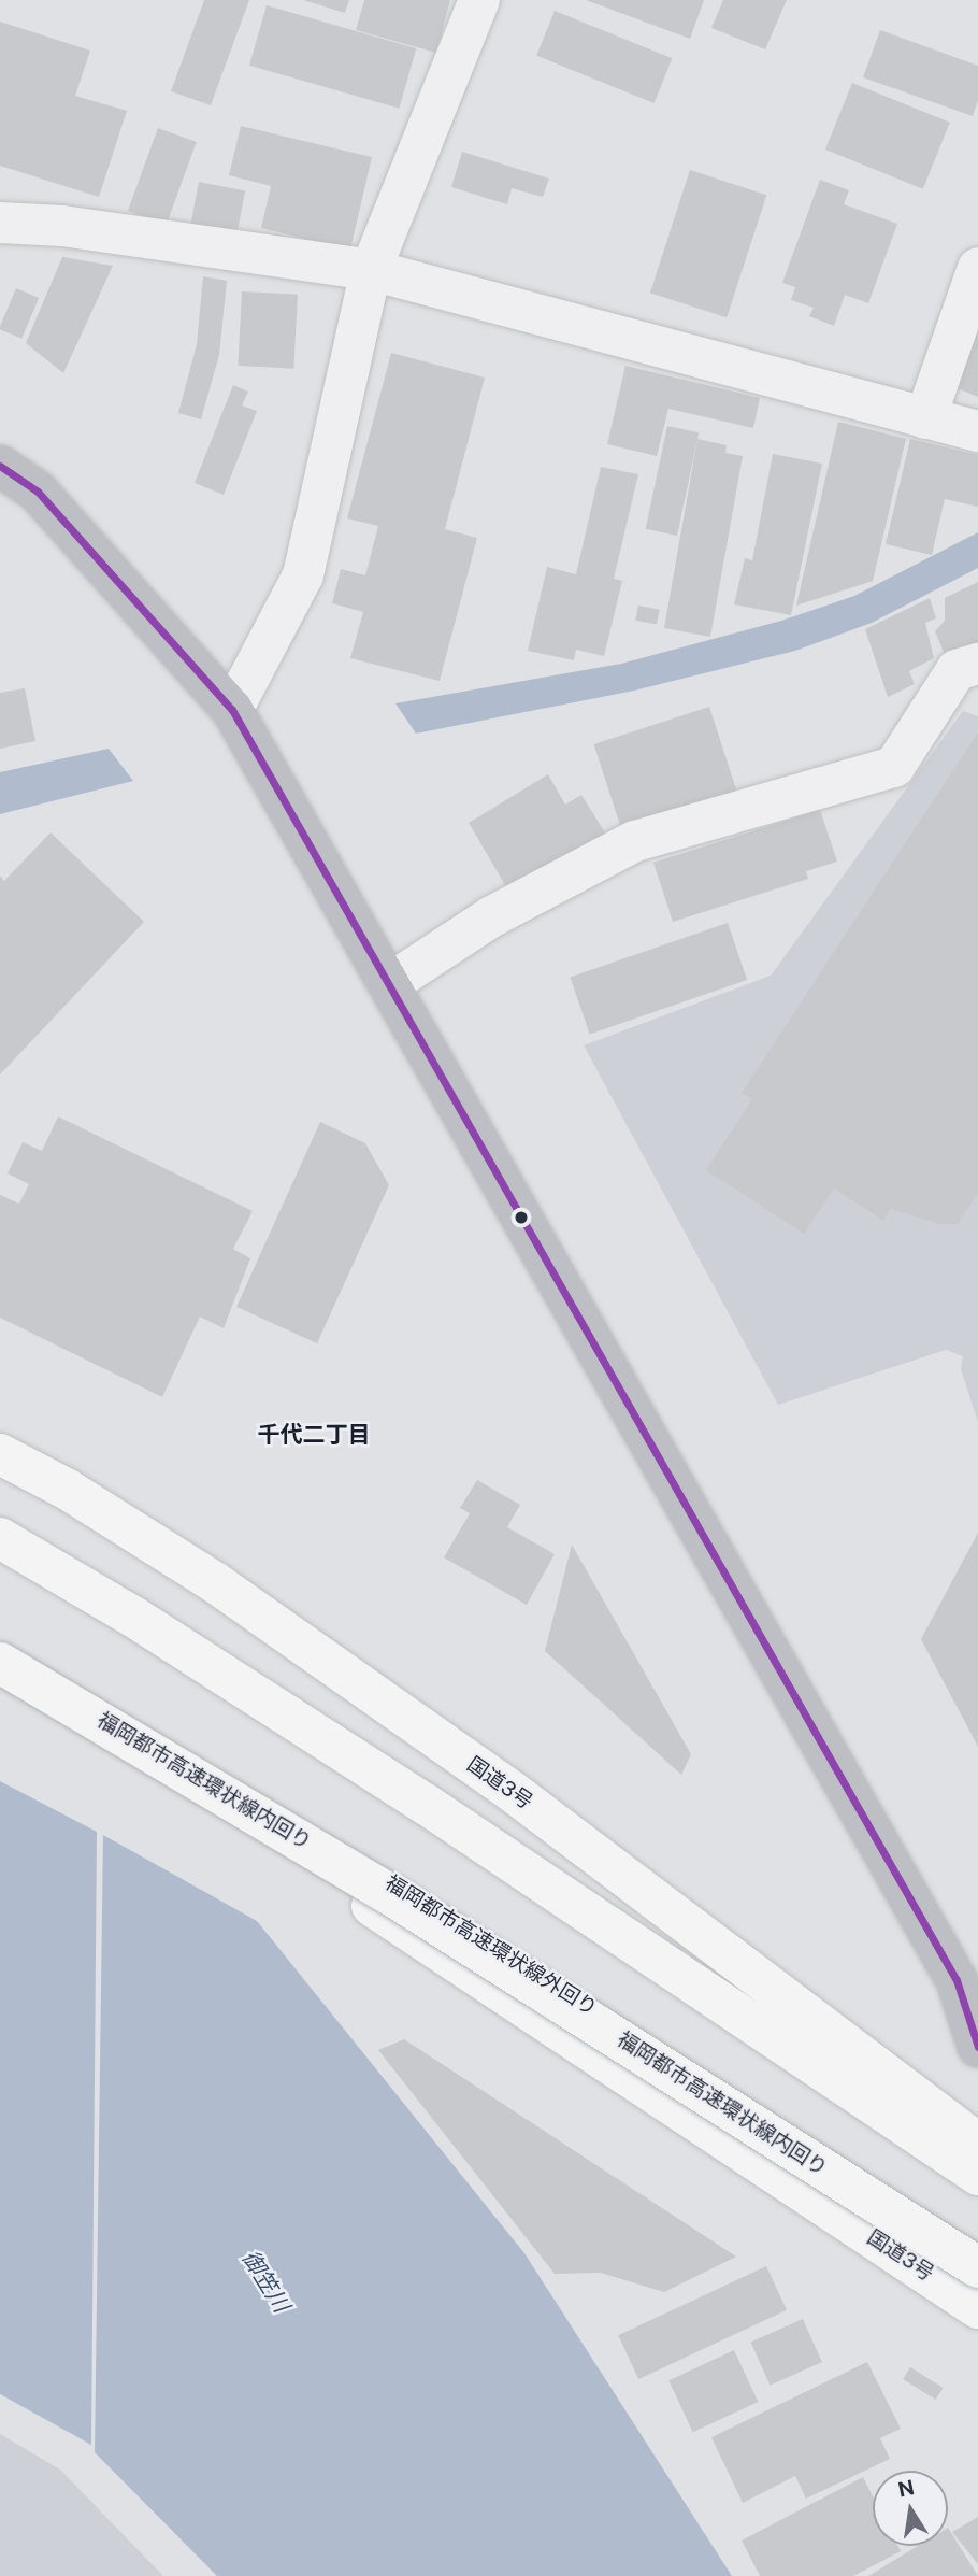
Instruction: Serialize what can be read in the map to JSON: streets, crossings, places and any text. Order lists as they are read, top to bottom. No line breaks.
{"streets":{"highway":["福岡都市高速環状線内回り","国道3号","福岡都市高速環状線外回り"]},"crossings":[["国道3号","福岡都市高速環状線外回り"]],"districts":["千代二丁目"],"water":["御笠川"],"north":"top"}
